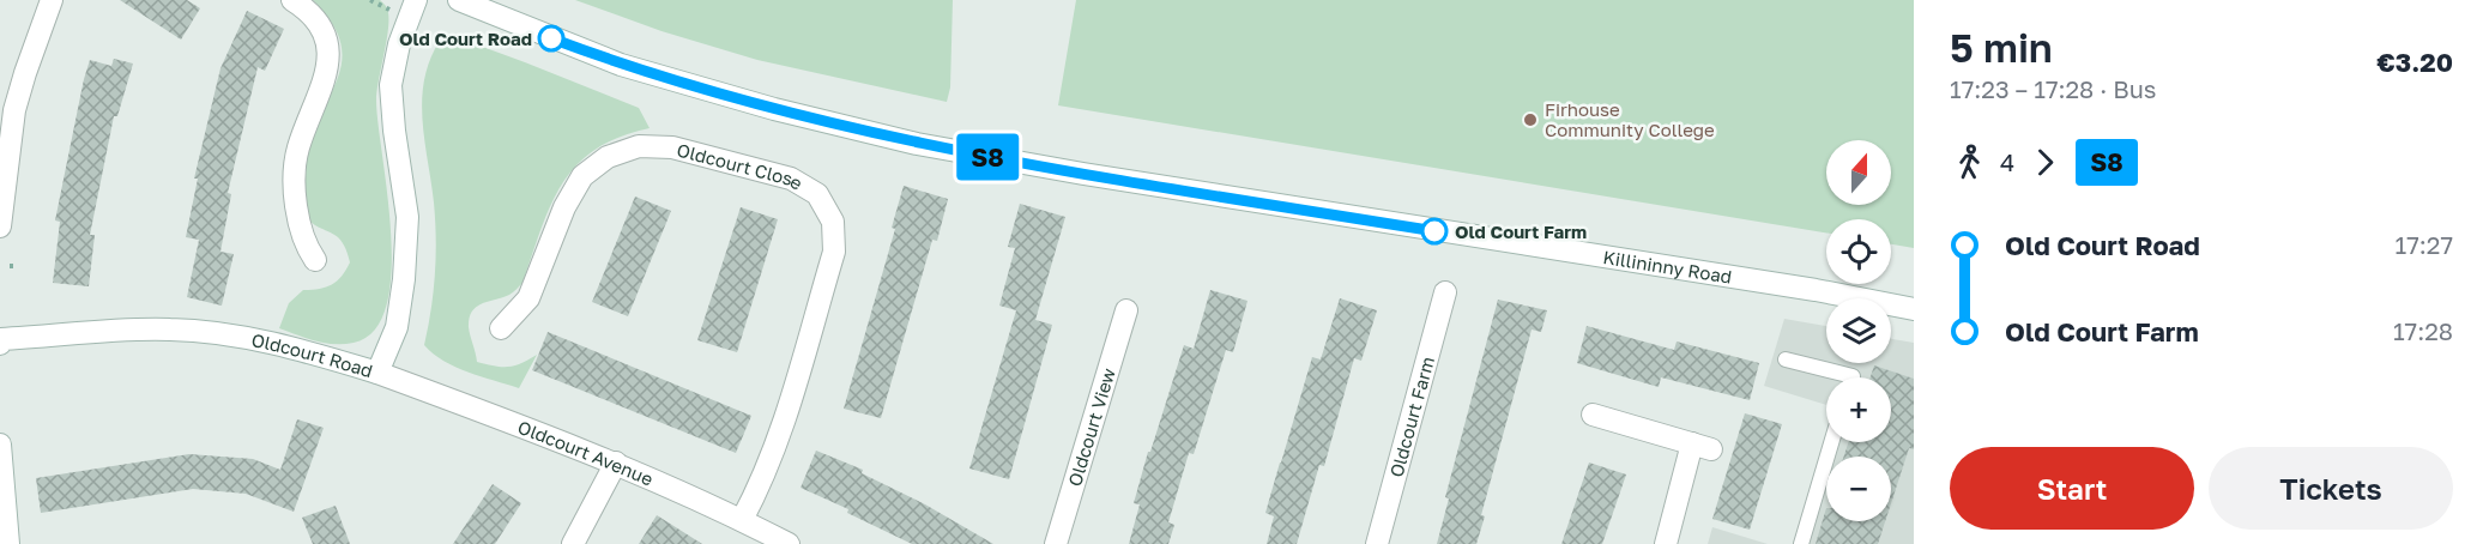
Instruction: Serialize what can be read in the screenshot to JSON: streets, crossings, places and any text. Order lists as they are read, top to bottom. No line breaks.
{"streets":{"street":["Oldcourt Close","Killininny Road","Oldcourt Road","Oldcourt Farm","Oldcourt View","Oldcourt Avenue"]},"crossings":[["Oldcourt Close","Oldcourt Avenue"],["Oldcourt Road","Oldcourt Avenue"]],"places":["Old Court Road","Firhouse Community College","Old Court Farm"],"lines":["bus line S8"],"north":"top","page":{"on_map":"S8","heading":["5 min","17:23 – 17:28 · Bus","€3.20"],"legs":["4","S8"],"map_buttons":["+","−"],"list":[{"name":"Old Court Road","value":"17:27"},{"name":"Old Court Farm","value":"17:28"}],"buttons":["Start","Tickets"]}}
